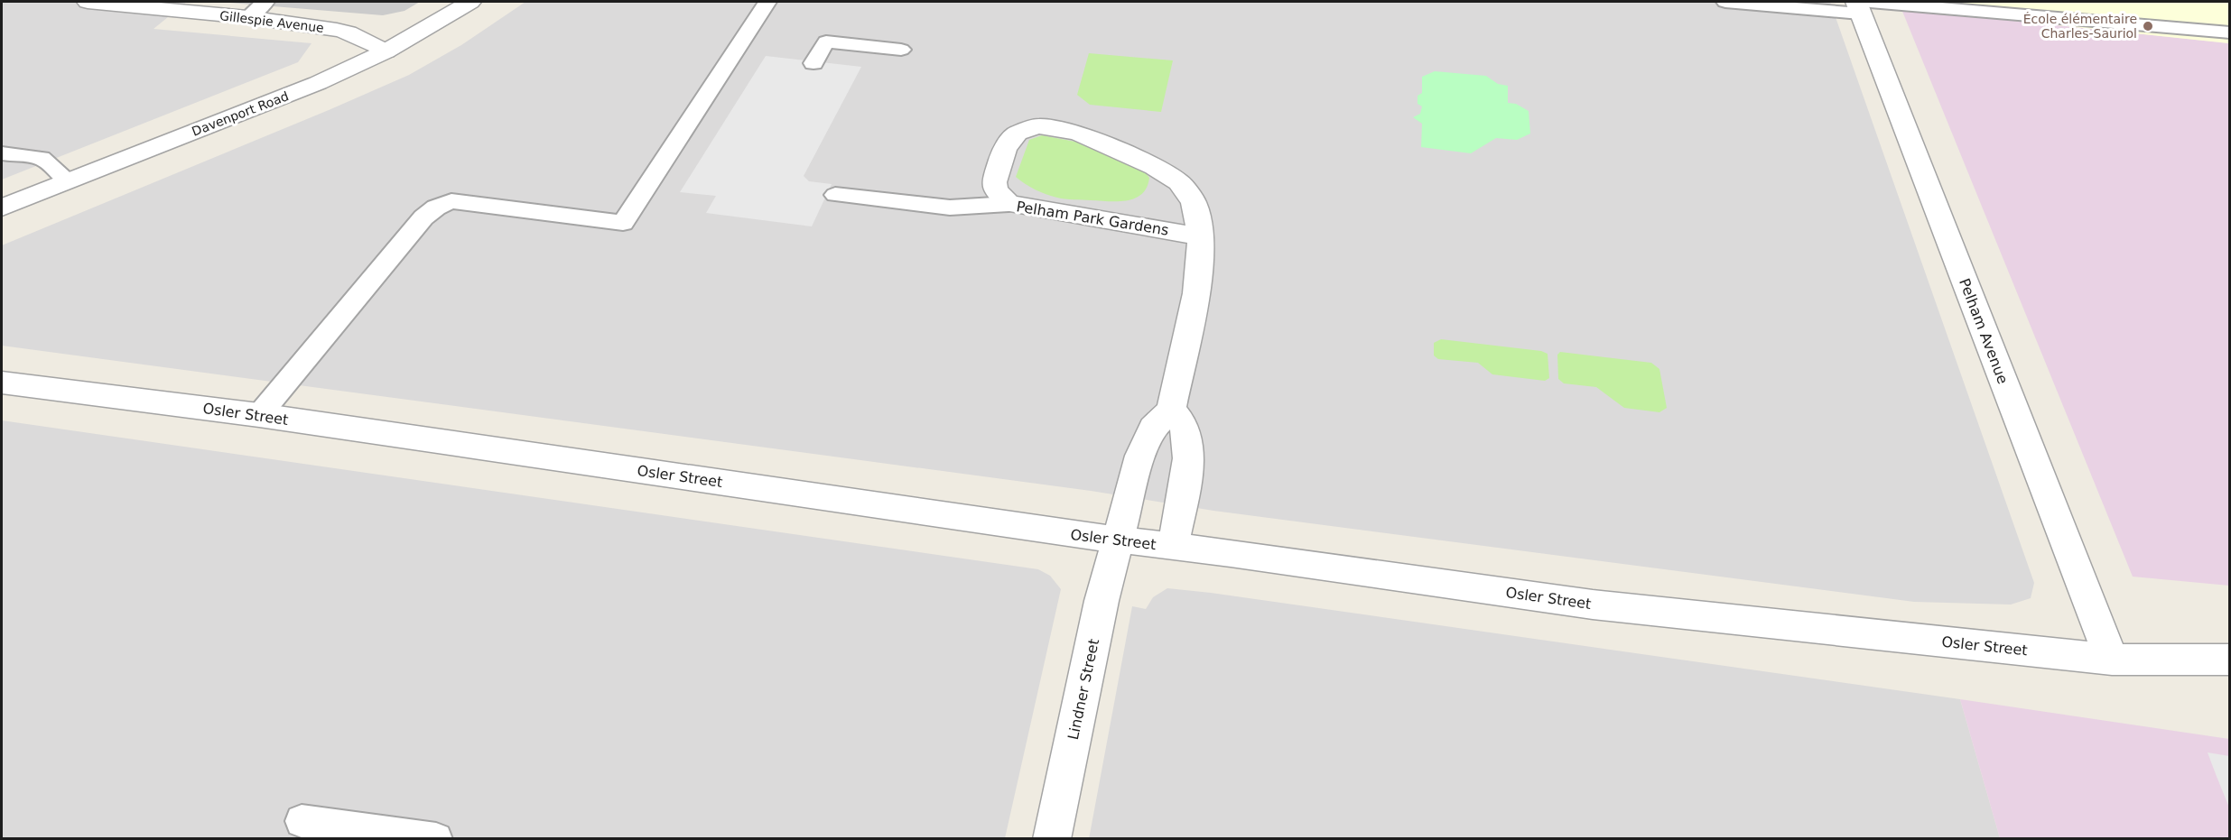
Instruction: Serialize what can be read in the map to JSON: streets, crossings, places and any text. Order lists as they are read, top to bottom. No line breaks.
{"streets":{"street":["Gillespie Avenue","Davenport Road","Pelham Park Gardens","Pelham Avenue","Osler Street","Lindner Street"]},"crossings":[["Gillespie Avenue","Davenport Road"],["Pelham Avenue","Osler Street"],["Osler Street","Lindner Street"]],"places":["École élémentaire Charles-Sauriol"]}
